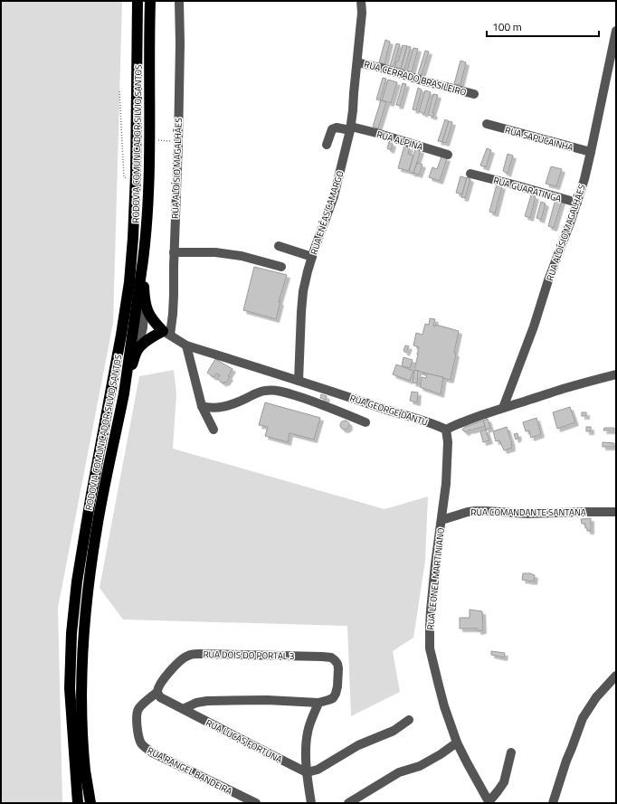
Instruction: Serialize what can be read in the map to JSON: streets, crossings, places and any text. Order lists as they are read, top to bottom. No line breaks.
{"streets":{"highway":["RODOVIA COMUNICADOR SILVIO SANTOS"],"street":["RUA CERRADO BRASILEIRO","RUA SAPUCAINHA","RUA ALPINA","RUA ALOÍSIO MAGALHÃES","RUA GUARATINGA","RUA ENÉAS CAMARGO","RUA GEORGE DANTU","RUA COMANDANTE SANTANA","RUA LEONEL MARTINIANO","RUA DOIS DO PORTAL 3","RUA LUCAS FORTUNA","RUA RANGEL BANDEIRA"]},"crossings":[["RUA CERRADO BRASILEIRO","RUA ENÉAS CAMARGO"],["RUA SAPUCAINHA","RUA ALOÍSIO MAGALHÃES"],["RUA ALPINA","RUA ENÉAS CAMARGO"],["RUA ALOÍSIO MAGALHÃES","RUA GUARATINGA"],["RUA ALOÍSIO MAGALHÃES","RUA GEORGE DANTU"],["RUA ENÉAS CAMARGO","RUA GEORGE DANTU"],["RUA GEORGE DANTU","RUA LEONEL MARTINIANO"],["RUA COMANDANTE SANTANA","RUA LEONEL MARTINIANO"],["RUA DOIS DO PORTAL 3","RUA RANGEL BANDEIRA"]],"scale_bar":"100 m"}
